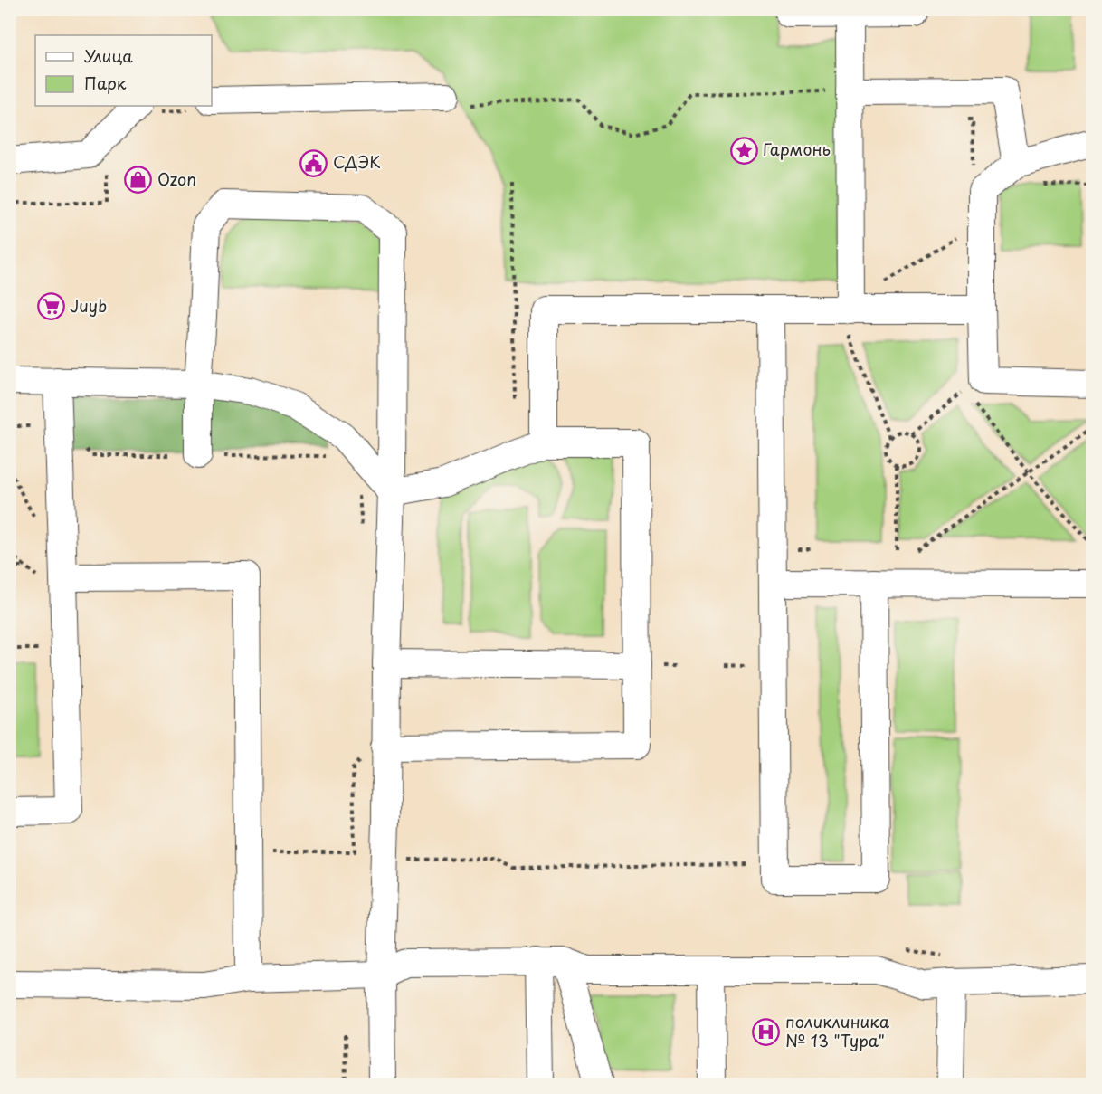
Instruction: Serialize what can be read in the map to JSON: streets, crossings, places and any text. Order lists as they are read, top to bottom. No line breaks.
{"places":{"place":["Гармонь"],"public building":["СДЭК"],"shop":["Ozon"],"supermarket":["Juyb"],"hospital":["поликлиника № 13 \"Тура\""]},"legend":["Улица","Парк"]}
